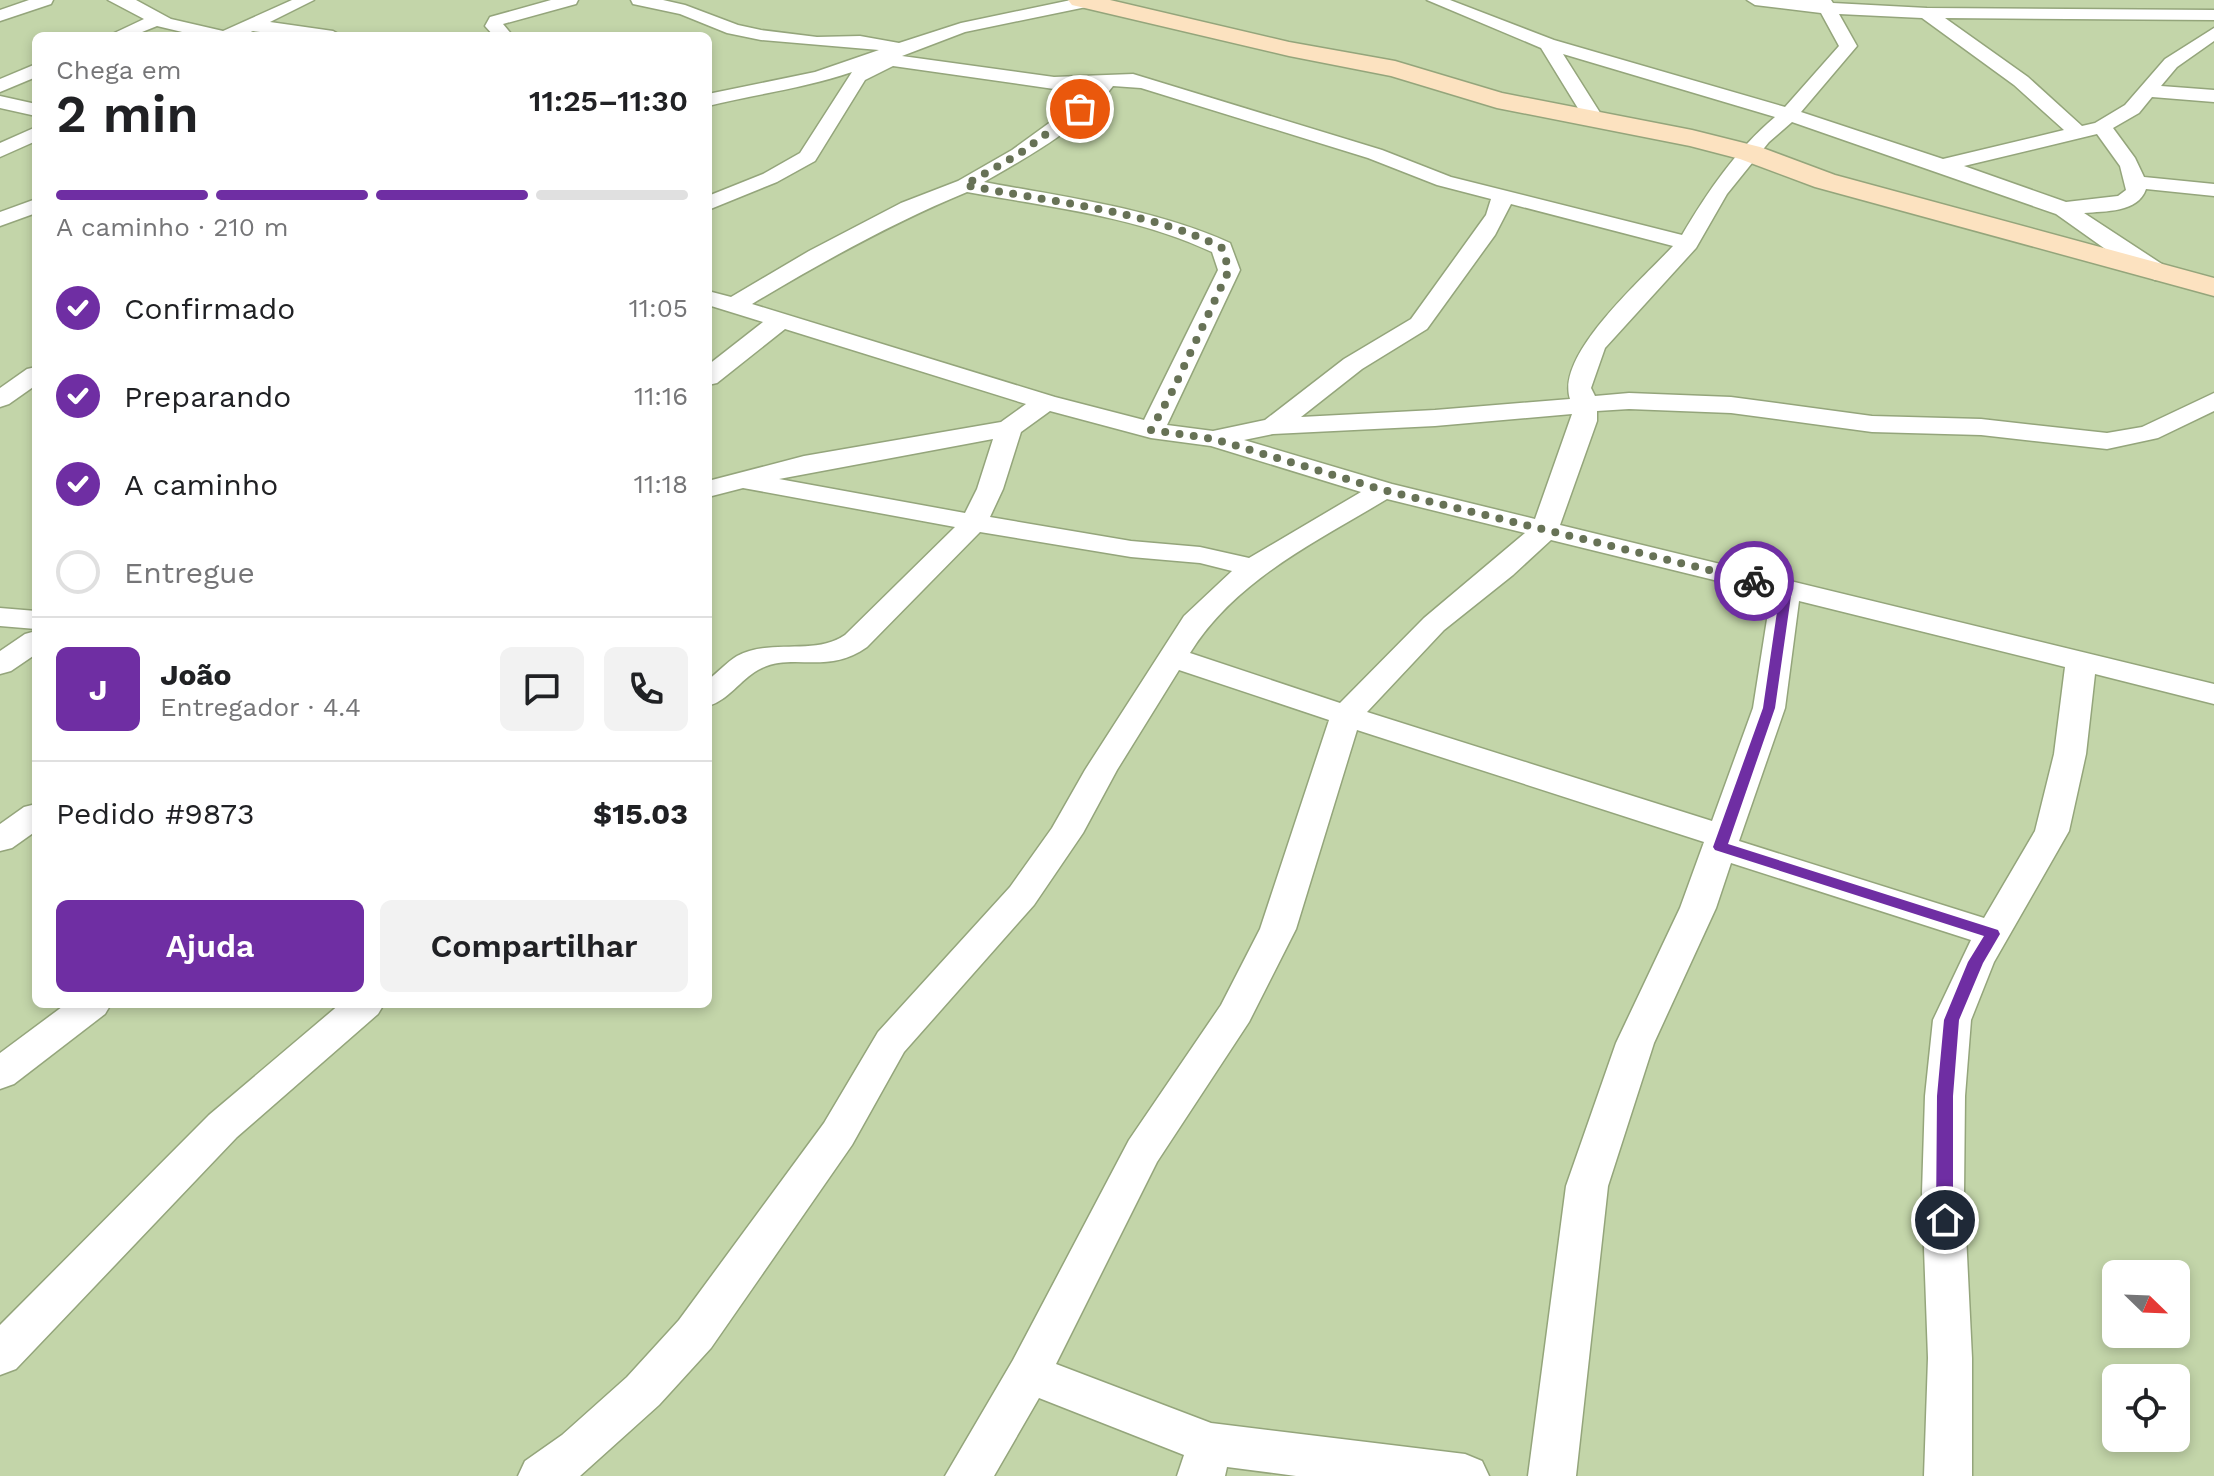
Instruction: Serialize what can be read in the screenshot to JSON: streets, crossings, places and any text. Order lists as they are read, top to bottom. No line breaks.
{"north":"bottom right","page":{"heading":["2 min","Chega em","11:25–11:30"],"panel":["João","Entregador · 4.4","Pedido #9873","$15.03"],"bar":"A caminho · 210 m","list":[["Confirmado","11:05"],["Preparando","11:16"],["A caminho","11:18"],"Entregue"],"round":"J","buttons":["Ajuda","Compartilhar"]}}
